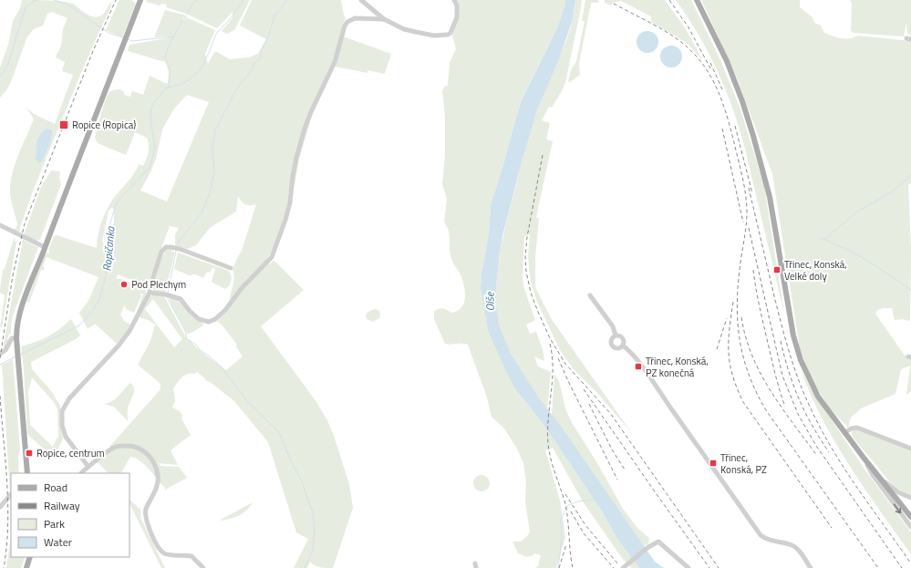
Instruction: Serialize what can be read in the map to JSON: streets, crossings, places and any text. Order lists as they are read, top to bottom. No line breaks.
{"water":["Ropičanka","Olše"],"places":{"transit":["Ropice (Ropica)","Třinec, Konská, Velké doly","Třinec, Konská, PZ konečná","Ropice, centrum","Třinec, Konská, PZ"],"other":["Pod Plechym"]},"legend":["Road","Railway","Park","Water"]}
